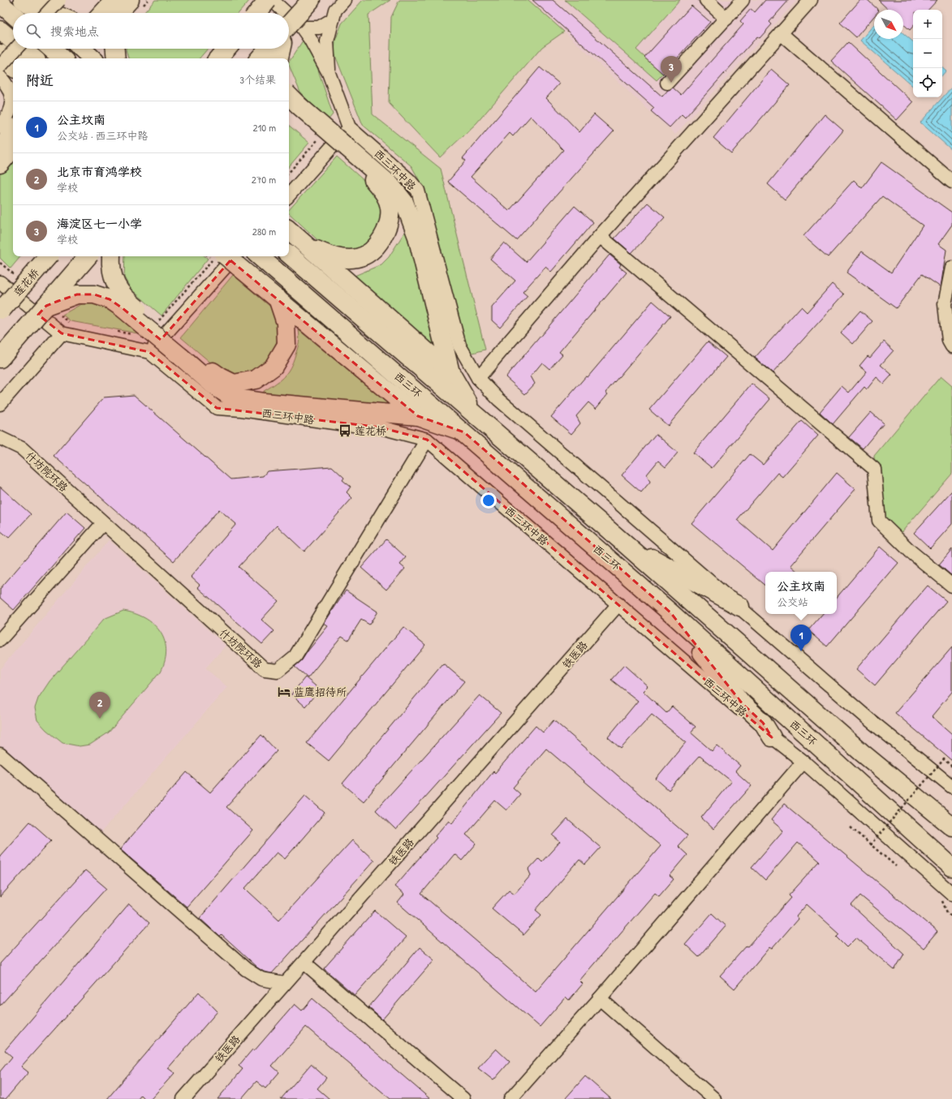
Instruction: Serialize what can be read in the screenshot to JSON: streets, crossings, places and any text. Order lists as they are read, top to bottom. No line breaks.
{"streets":{"highway":["莲花桥","西三环"],"street":["西三环中路","什坊院环路","铁医路"]},"crossings":[["西三环中路","什坊院环路"],["西三环中路","铁医路"]],"places":{"bus stop":["莲花桥"],"hotel":["蓝鹰招待所"]},"north":"bottom right","page":{"map_buttons":["+","−"],"search":"搜索地点","pins":["3","1","2"],"heading":["附近","3个结果"],"list":[{"mark":"1","name":"公主坟南","note":"公交站 · 西三环中路","value":"210 m"},{"mark":"2","name":"北京市育鸿学校","note":"学校","value":"270 m"},{"mark":"3","name":"海淀区七一小学","note":"学校","value":"280 m"}],"popup":["公主坟南","公交站"]}}
